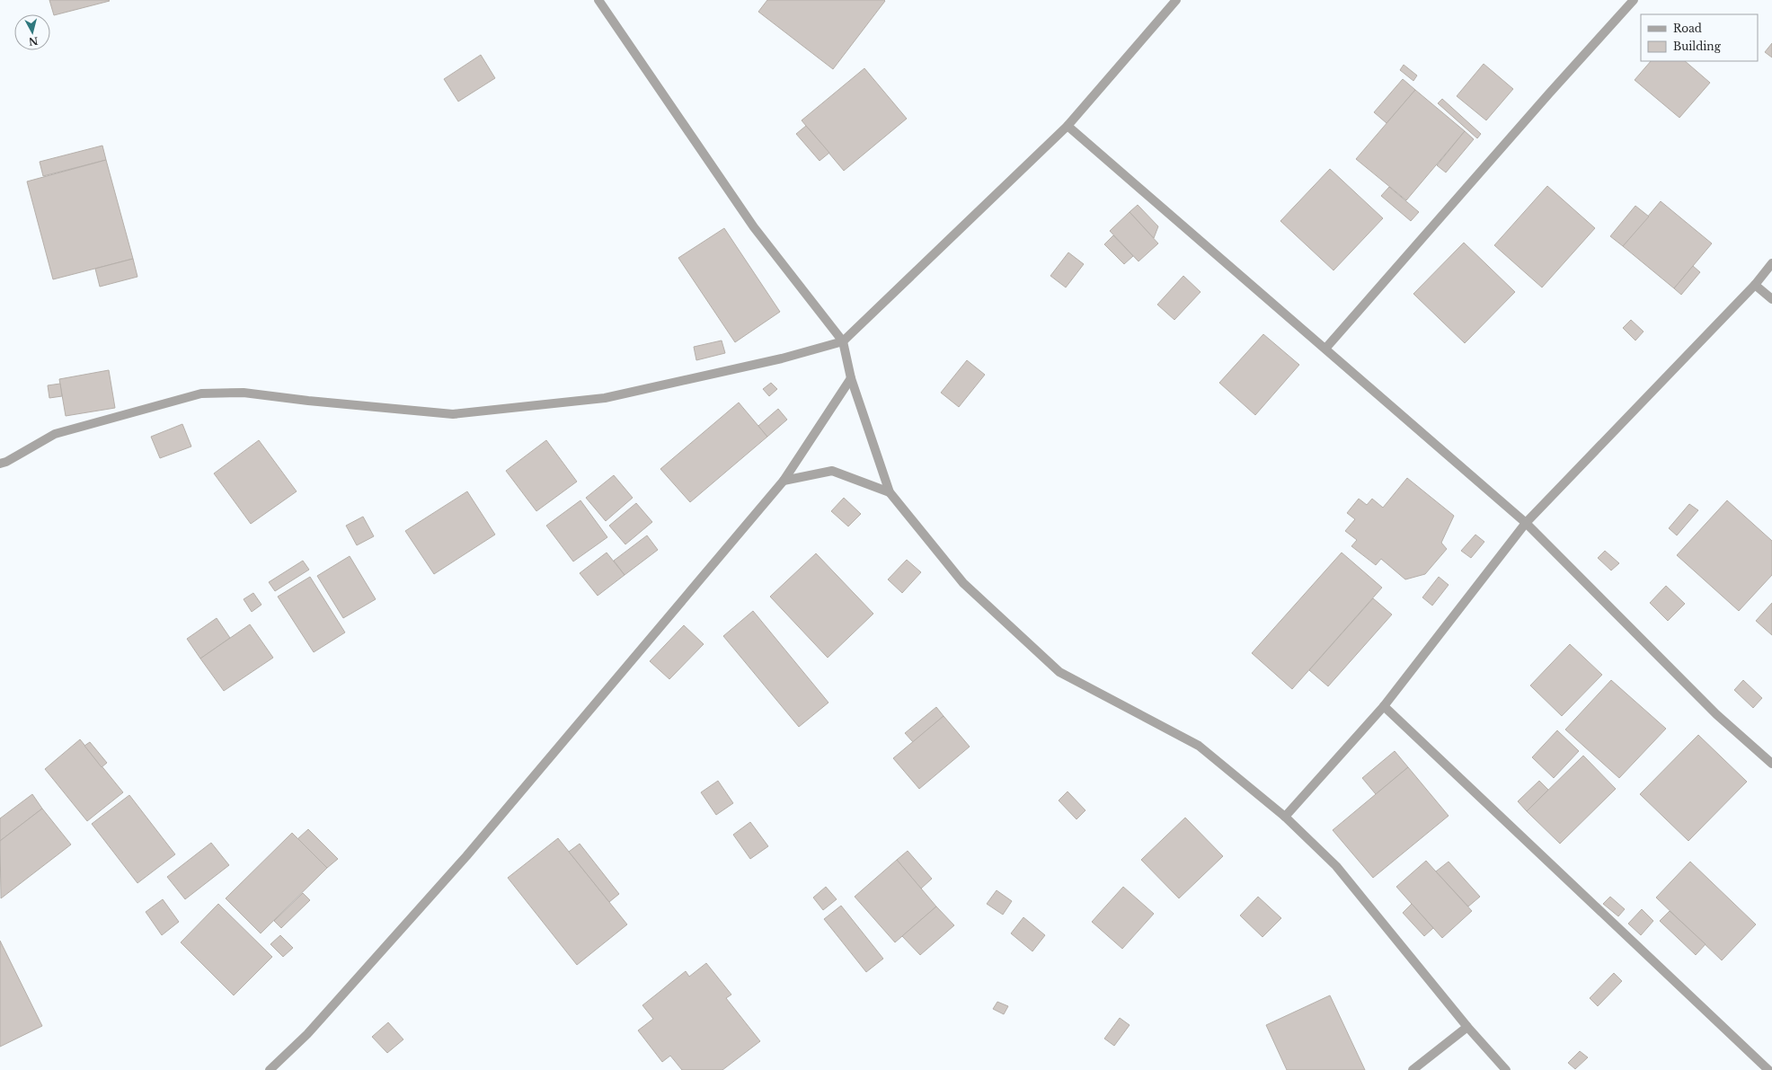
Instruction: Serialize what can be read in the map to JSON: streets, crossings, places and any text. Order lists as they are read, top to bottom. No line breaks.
{"legend":["Road","Building"],"north":"bottom"}
